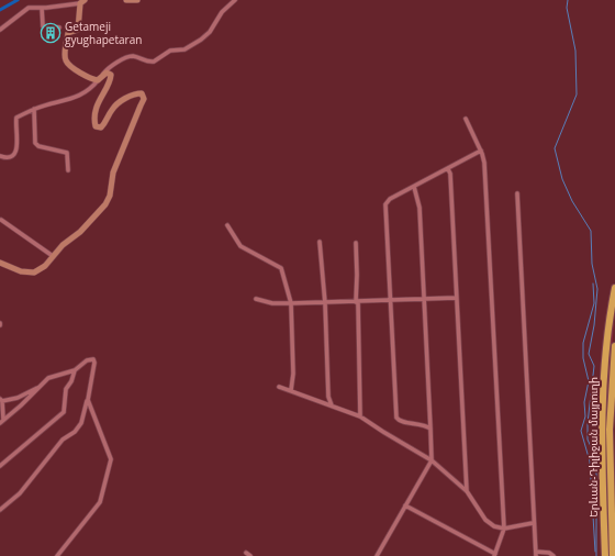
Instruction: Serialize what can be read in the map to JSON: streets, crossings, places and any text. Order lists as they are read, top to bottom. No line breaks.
{"streets":{"highway":["Երևան-Դիլիջան մայրուղի"]},"places":{"building":["Getameji gyughapetaran"]}}
